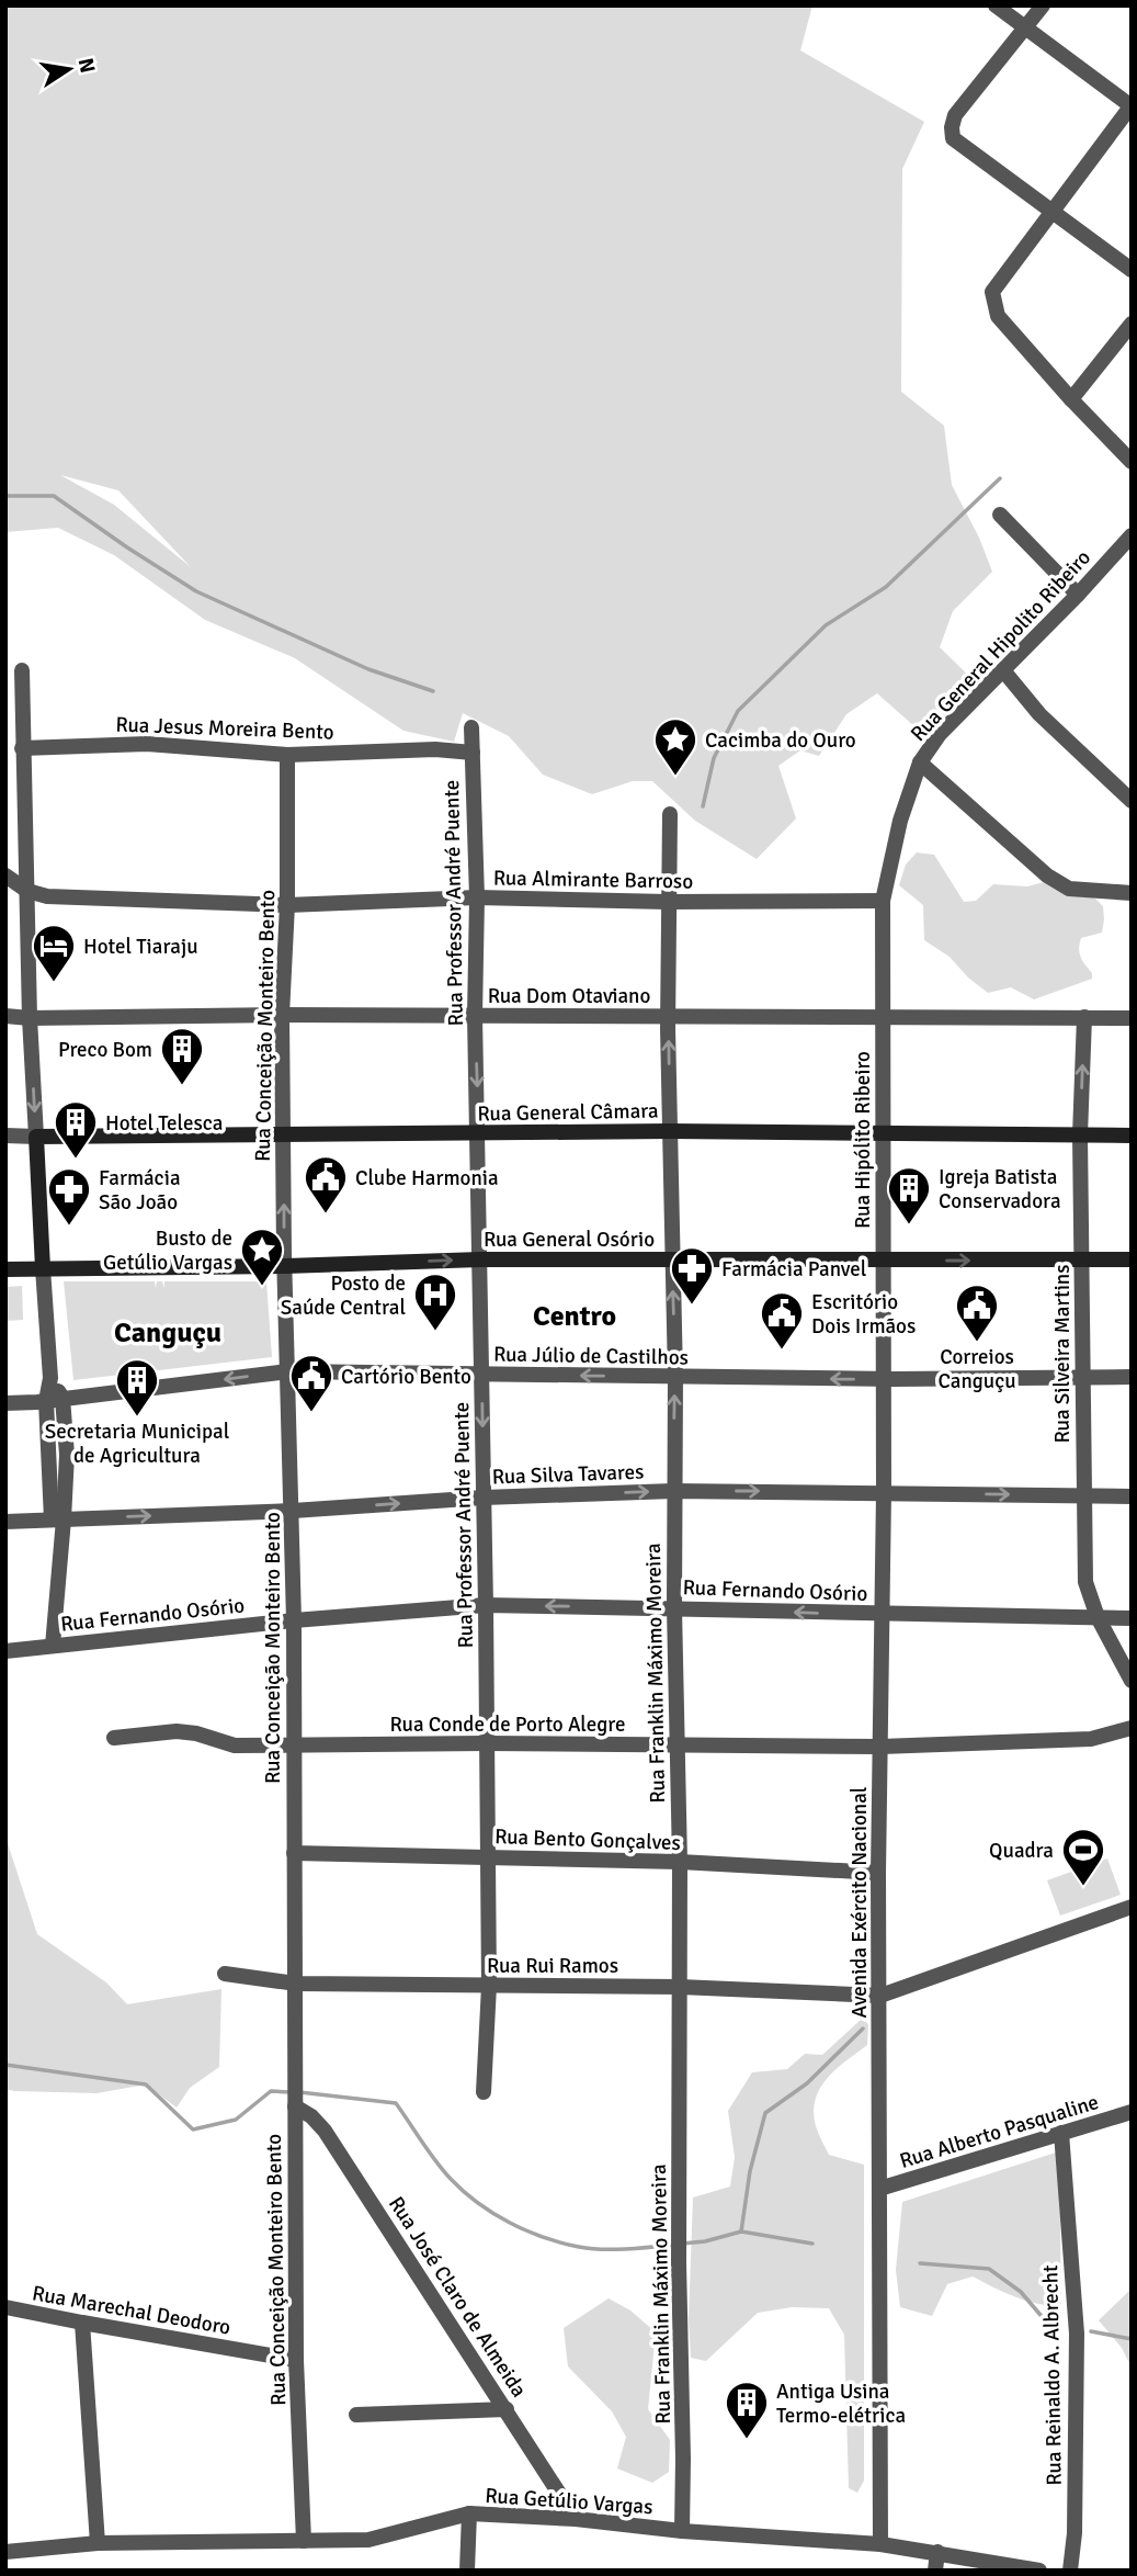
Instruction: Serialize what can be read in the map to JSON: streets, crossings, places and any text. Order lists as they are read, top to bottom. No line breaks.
{"streets":{"main road":["Rua General Câmara","Rua General Osório"],"street":["Rua General Hipolito Ribeiro","Rua Jesus Moreira Bento","Rua Almirante Barroso","Rua Professor André Puente","Rua Dom Otaviano","Rua Conceição Monteiro Bento","Rua Hipólito Ribeiro","Rua Silveira Martins","Rua Júlio de Castilhos","Rua Silva Tavares","Rua Fernando Osório","Rua Franklin Máximo Moreira","Rua Conde de Porto Alegre","Rua Bento Gonçalves","Avenida Exército Nacional","Rua Rui Ramos","Rua Alberto Pasqualine","Rua José Claro de Almeida","Rua Marechal Deodoro","Rua Reinaldo A. Albrecht","Rua Getúlio Vargas"]},"crossings":[["Rua General Hipolito Ribeiro","Rua Almirante Barroso"],["Rua General Hipolito Ribeiro","Rua Dom Otaviano"],["Rua General Hipolito Ribeiro","Rua Hipólito Ribeiro"],["Rua Jesus Moreira Bento","Rua Professor André Puente"],["Rua Jesus Moreira Bento","Rua Conceição Monteiro Bento"],["Rua Almirante Barroso","Rua Professor André Puente"],["Rua Almirante Barroso","Rua Conceição Monteiro Bento"],["Rua Almirante Barroso","Rua Franklin Máximo Moreira"],["Rua Professor André Puente","Rua Dom Otaviano"],["Rua Professor André Puente","Rua General Câmara"],["Rua Professor André Puente","Rua General Osório"],["Rua Professor André Puente","Rua Júlio de Castilhos"],["Rua Professor André Puente","Rua Silva Tavares"],["Rua Professor André Puente","Rua Fernando Osório"],["Rua Professor André Puente","Rua Conde de Porto Alegre"],["Rua Professor André Puente","Rua Bento Gonçalves"],["Rua Professor André Puente","Rua Rui Ramos"],["Rua Dom Otaviano","Rua Conceição Monteiro Bento"],["Rua Dom Otaviano","Rua Hipólito Ribeiro"],["Rua Dom Otaviano","Rua Silveira Martins"],["Rua Dom Otaviano","Rua Franklin Máximo Moreira"],["Rua Conceição Monteiro Bento","Rua General Câmara"],["Rua Conceição Monteiro Bento","Rua General Osório"],["Rua Conceição Monteiro Bento","Rua Júlio de Castilhos"],["Rua Conceição Monteiro Bento","Rua Silva Tavares"],["Rua Conceição Monteiro Bento","Rua Fernando Osório"],["Rua Conceição Monteiro Bento","Rua Conde de Porto Alegre"],["Rua Conceição Monteiro Bento","Rua Bento Gonçalves"],["Rua Conceição Monteiro Bento","Rua Rui Ramos"],["Rua Conceição Monteiro Bento","Rua José Claro de Almeida"],["Rua Conceição Monteiro Bento","Rua Marechal Deodoro"],["Rua Conceição Monteiro Bento","Rua Getúlio Vargas"],["Rua General Câmara","Rua Hipólito Ribeiro"],["Rua General Câmara","Rua Silveira Martins"],["Rua General Câmara","Rua Franklin Máximo Moreira"],["Rua Hipólito Ribeiro","Rua General Osório"],["Rua Hipólito Ribeiro","Avenida Exército Nacional"],["Rua General Osório","Rua Silveira Martins"],["Rua General Osório","Rua Franklin Máximo Moreira"],["Rua General Osório","Avenida Exército Nacional"],["Rua Silveira Martins","Rua Júlio de Castilhos"],["Rua Silveira Martins","Rua Silva Tavares"],["Rua Silveira Martins","Rua Fernando Osório"],["Rua Júlio de Castilhos","Rua Franklin Máximo Moreira"],["Rua Júlio de Castilhos","Avenida Exército Nacional"],["Rua Silva Tavares","Rua Franklin Máximo Moreira"],["Rua Silva Tavares","Avenida Exército Nacional"],["Rua Fernando Osório","Rua Franklin Máximo Moreira"],["Rua Fernando Osório","Avenida Exército Nacional"],["Rua Franklin Máximo Moreira","Rua Conde de Porto Alegre"],["Rua Franklin Máximo Moreira","Rua Bento Gonçalves"],["Rua Franklin Máximo Moreira","Rua Rui Ramos"],["Rua Franklin Máximo Moreira","Rua Getúlio Vargas"],["Rua Conde de Porto Alegre","Avenida Exército Nacional"],["Rua Bento Gonçalves","Avenida Exército Nacional"],["Avenida Exército Nacional","Rua Rui Ramos"],["Avenida Exército Nacional","Rua Alberto Pasqualine"],["Avenida Exército Nacional","Rua Getúlio Vargas"],["Rua Alberto Pasqualine","Rua Reinaldo A. Albrecht"],["Rua José Claro de Almeida","Rua Getúlio Vargas"]],"one_way":["Rua Júlio de Castilhos","Rua Silva Tavares"],"districts":["Centro","Canguçu"],"places":{"place":["Cacimba do Ouro","Busto de Getúlio Vargas"],"hotel":["Hotel Tiaraju"],"building":["Preco Bom","Hotel Telesca","Igreja Batista Conservadora","Secretaria Municipal de Agricultura","Antiga Usina Termo-elétrica"],"public building":["Clube Harmonia","Correios Canguçu","Escritório Dois Irmãos","Cartório Bento"],"pharmacy":["Farmácia São João","Farmácia Panvel"],"hospital":["Posto de Saúde Central"],"sports":["Quadra"]},"north":"right"}
